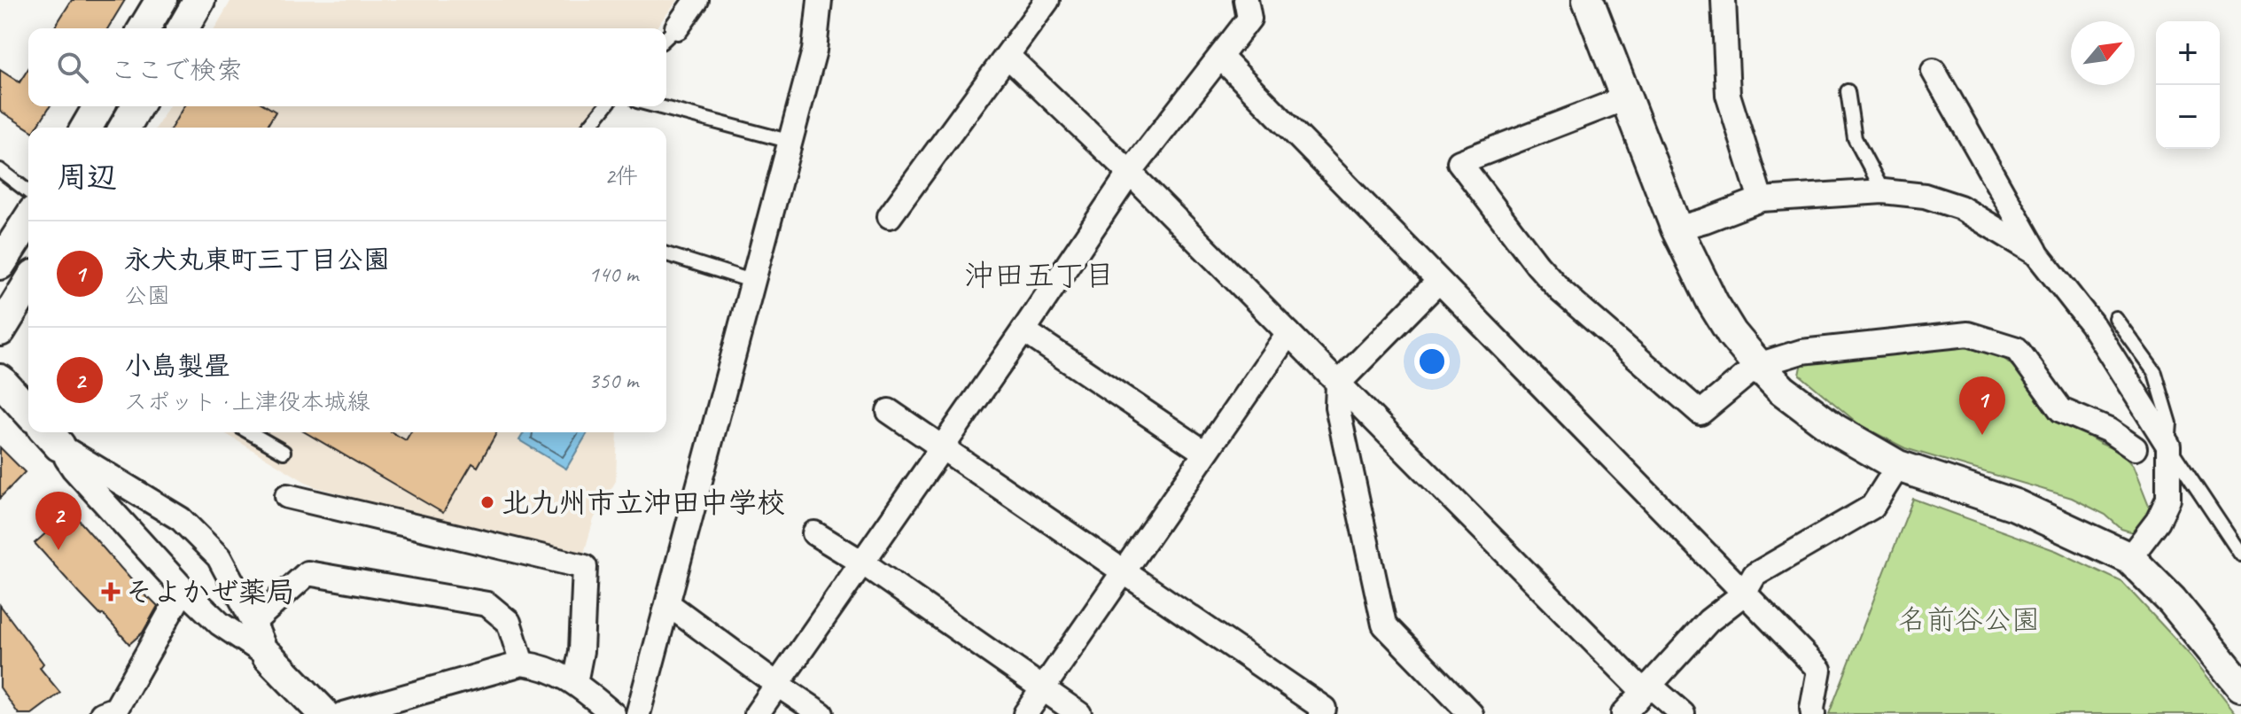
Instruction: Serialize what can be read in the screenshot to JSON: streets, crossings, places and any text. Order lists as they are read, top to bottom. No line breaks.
{"districts":["沖田五丁目"],"parks":["名前谷公園"],"places":{"other":["北九州市立沖田中学校"],"health":["そよかぜ薬局"]},"north":"top right","page":{"map_buttons":["+","−"],"search":"ここで検索","heading":["周辺","2件"],"list":[{"mark":"1","name":"永犬丸東町三丁目公園","note":"公園","value":"140 m"},{"mark":"2","name":"小島製畳","note":"スポット · 上津役本城線","value":"350 m"}],"pins":["1","2"]}}
